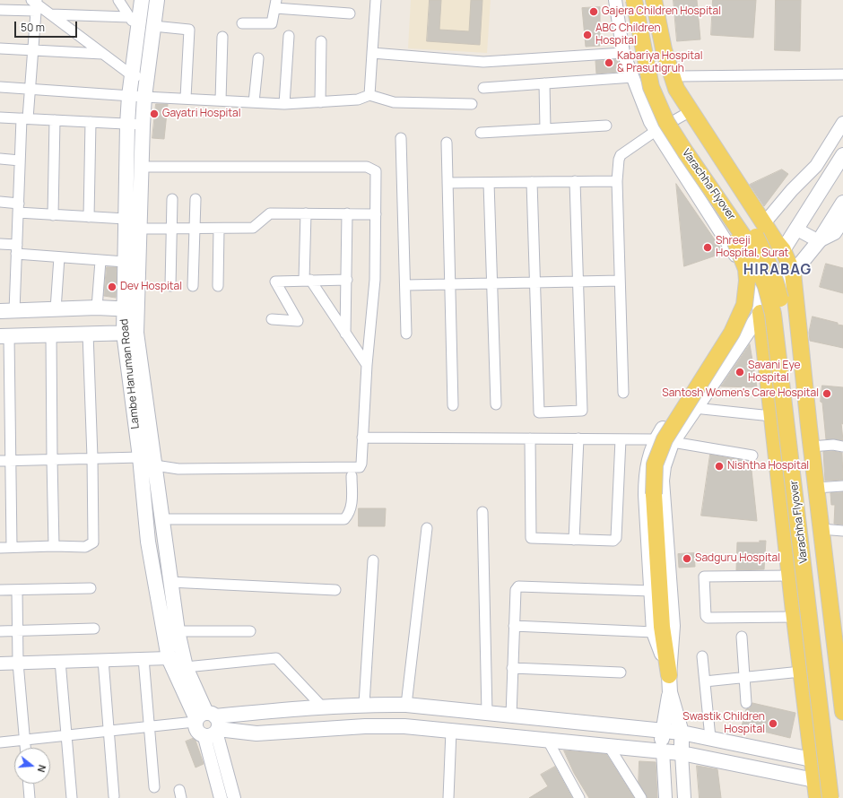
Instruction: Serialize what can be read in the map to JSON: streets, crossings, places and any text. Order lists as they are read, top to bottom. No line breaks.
{"streets":{"main road":["Varachha Flyover","Lambe Hanuman Road"]},"districts":["HIRABAG"],"places":["Gajera Children Hospital","ABC Children Hospital","Kabariya Hospital & Prasutigruh","Gayatri Hospital","Shreeji Hospital, Surat","Dev Hospital","Savani Eye Hospital","Santosh Women's Care Hospital","Nishtha Hospital","Sadguru Hospital","Swastik Children Hospital"],"scale_bar":"50 m","north":"right"}
